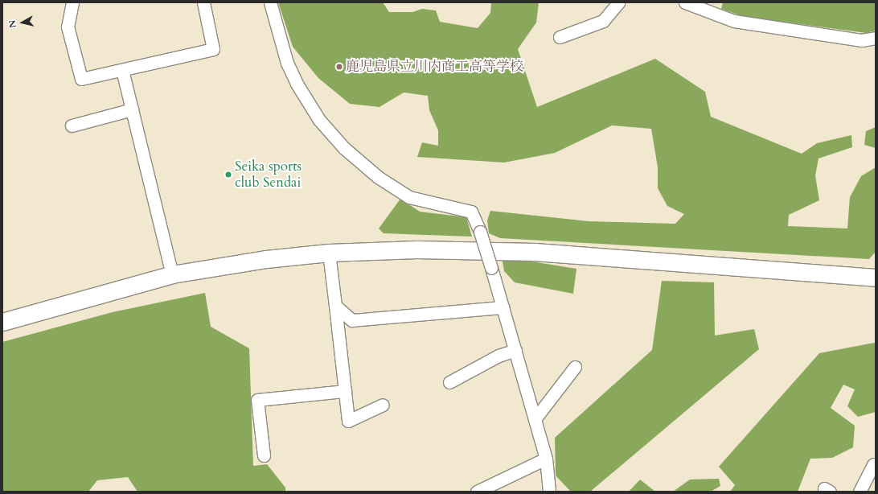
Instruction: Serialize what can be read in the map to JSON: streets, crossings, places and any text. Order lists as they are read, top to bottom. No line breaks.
{"places":["鹿児島県立川内商工高等学校","Seika sports club Sendai"],"north":"left"}
